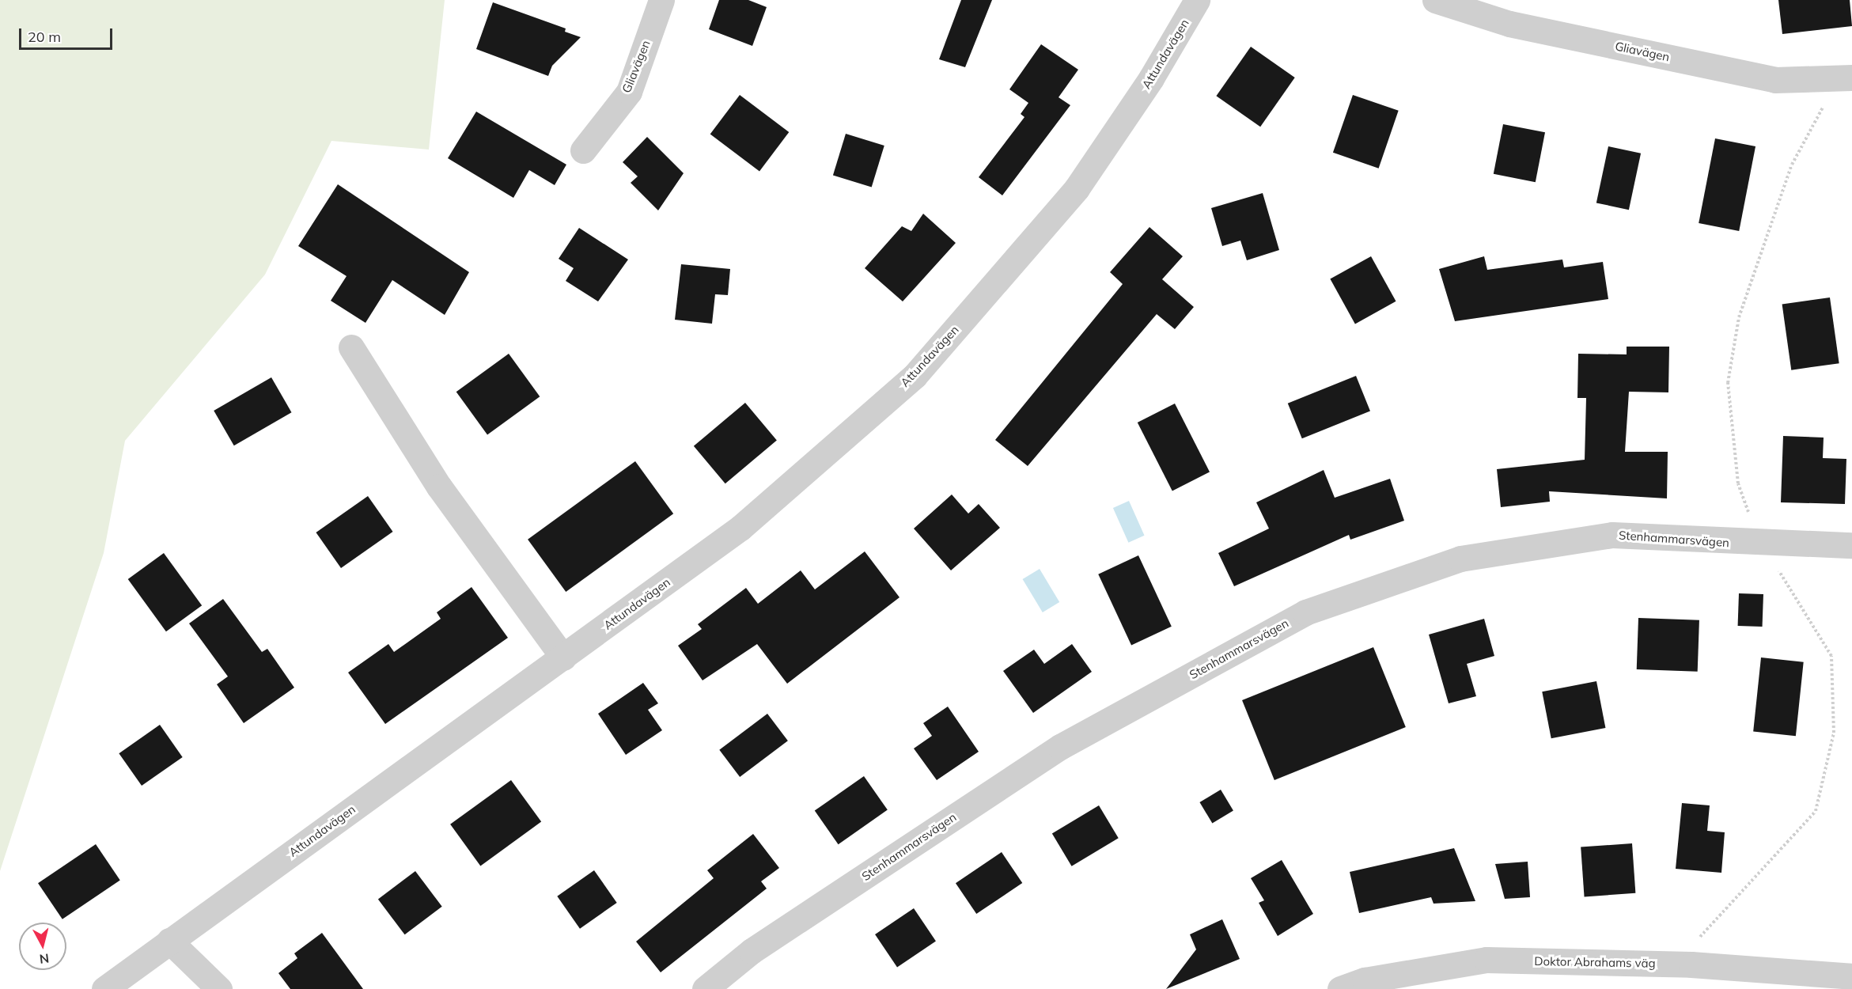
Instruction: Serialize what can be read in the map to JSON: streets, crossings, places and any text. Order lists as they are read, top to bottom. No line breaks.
{"streets":{"street":["Gliavägen","Attundavägen","Stenhammarsvägen","Doktor Abrahams väg"]},"scale_bar":"20 m","north":"bottom"}
